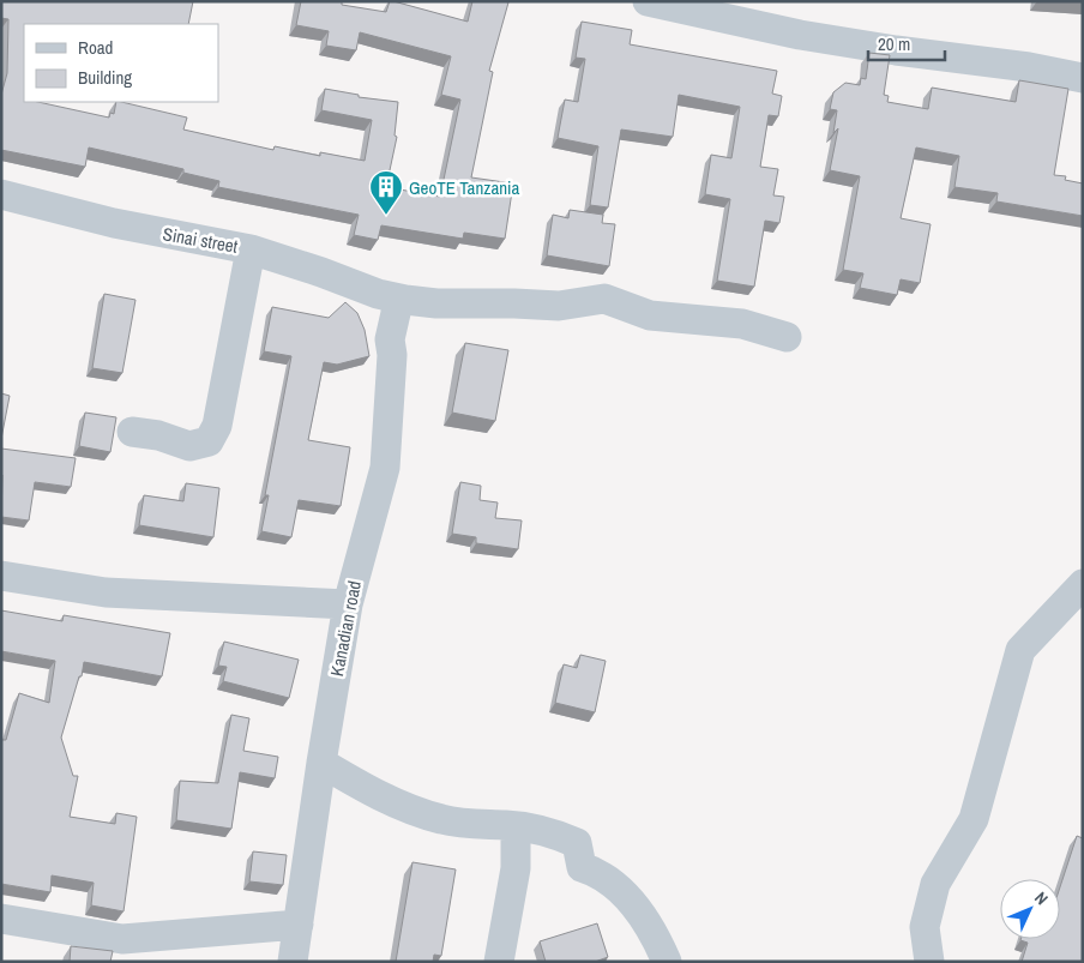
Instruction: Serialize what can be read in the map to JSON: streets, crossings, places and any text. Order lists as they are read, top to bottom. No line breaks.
{"streets":{"street":["Sinai street","Kanadian road"]},"crossings":[["Sinai street","Kanadian road"]],"places":{"building":["GeoTE Tanzania"]},"legend":["Road","Building"],"scale_bar":"20 m","north":"top right"}
